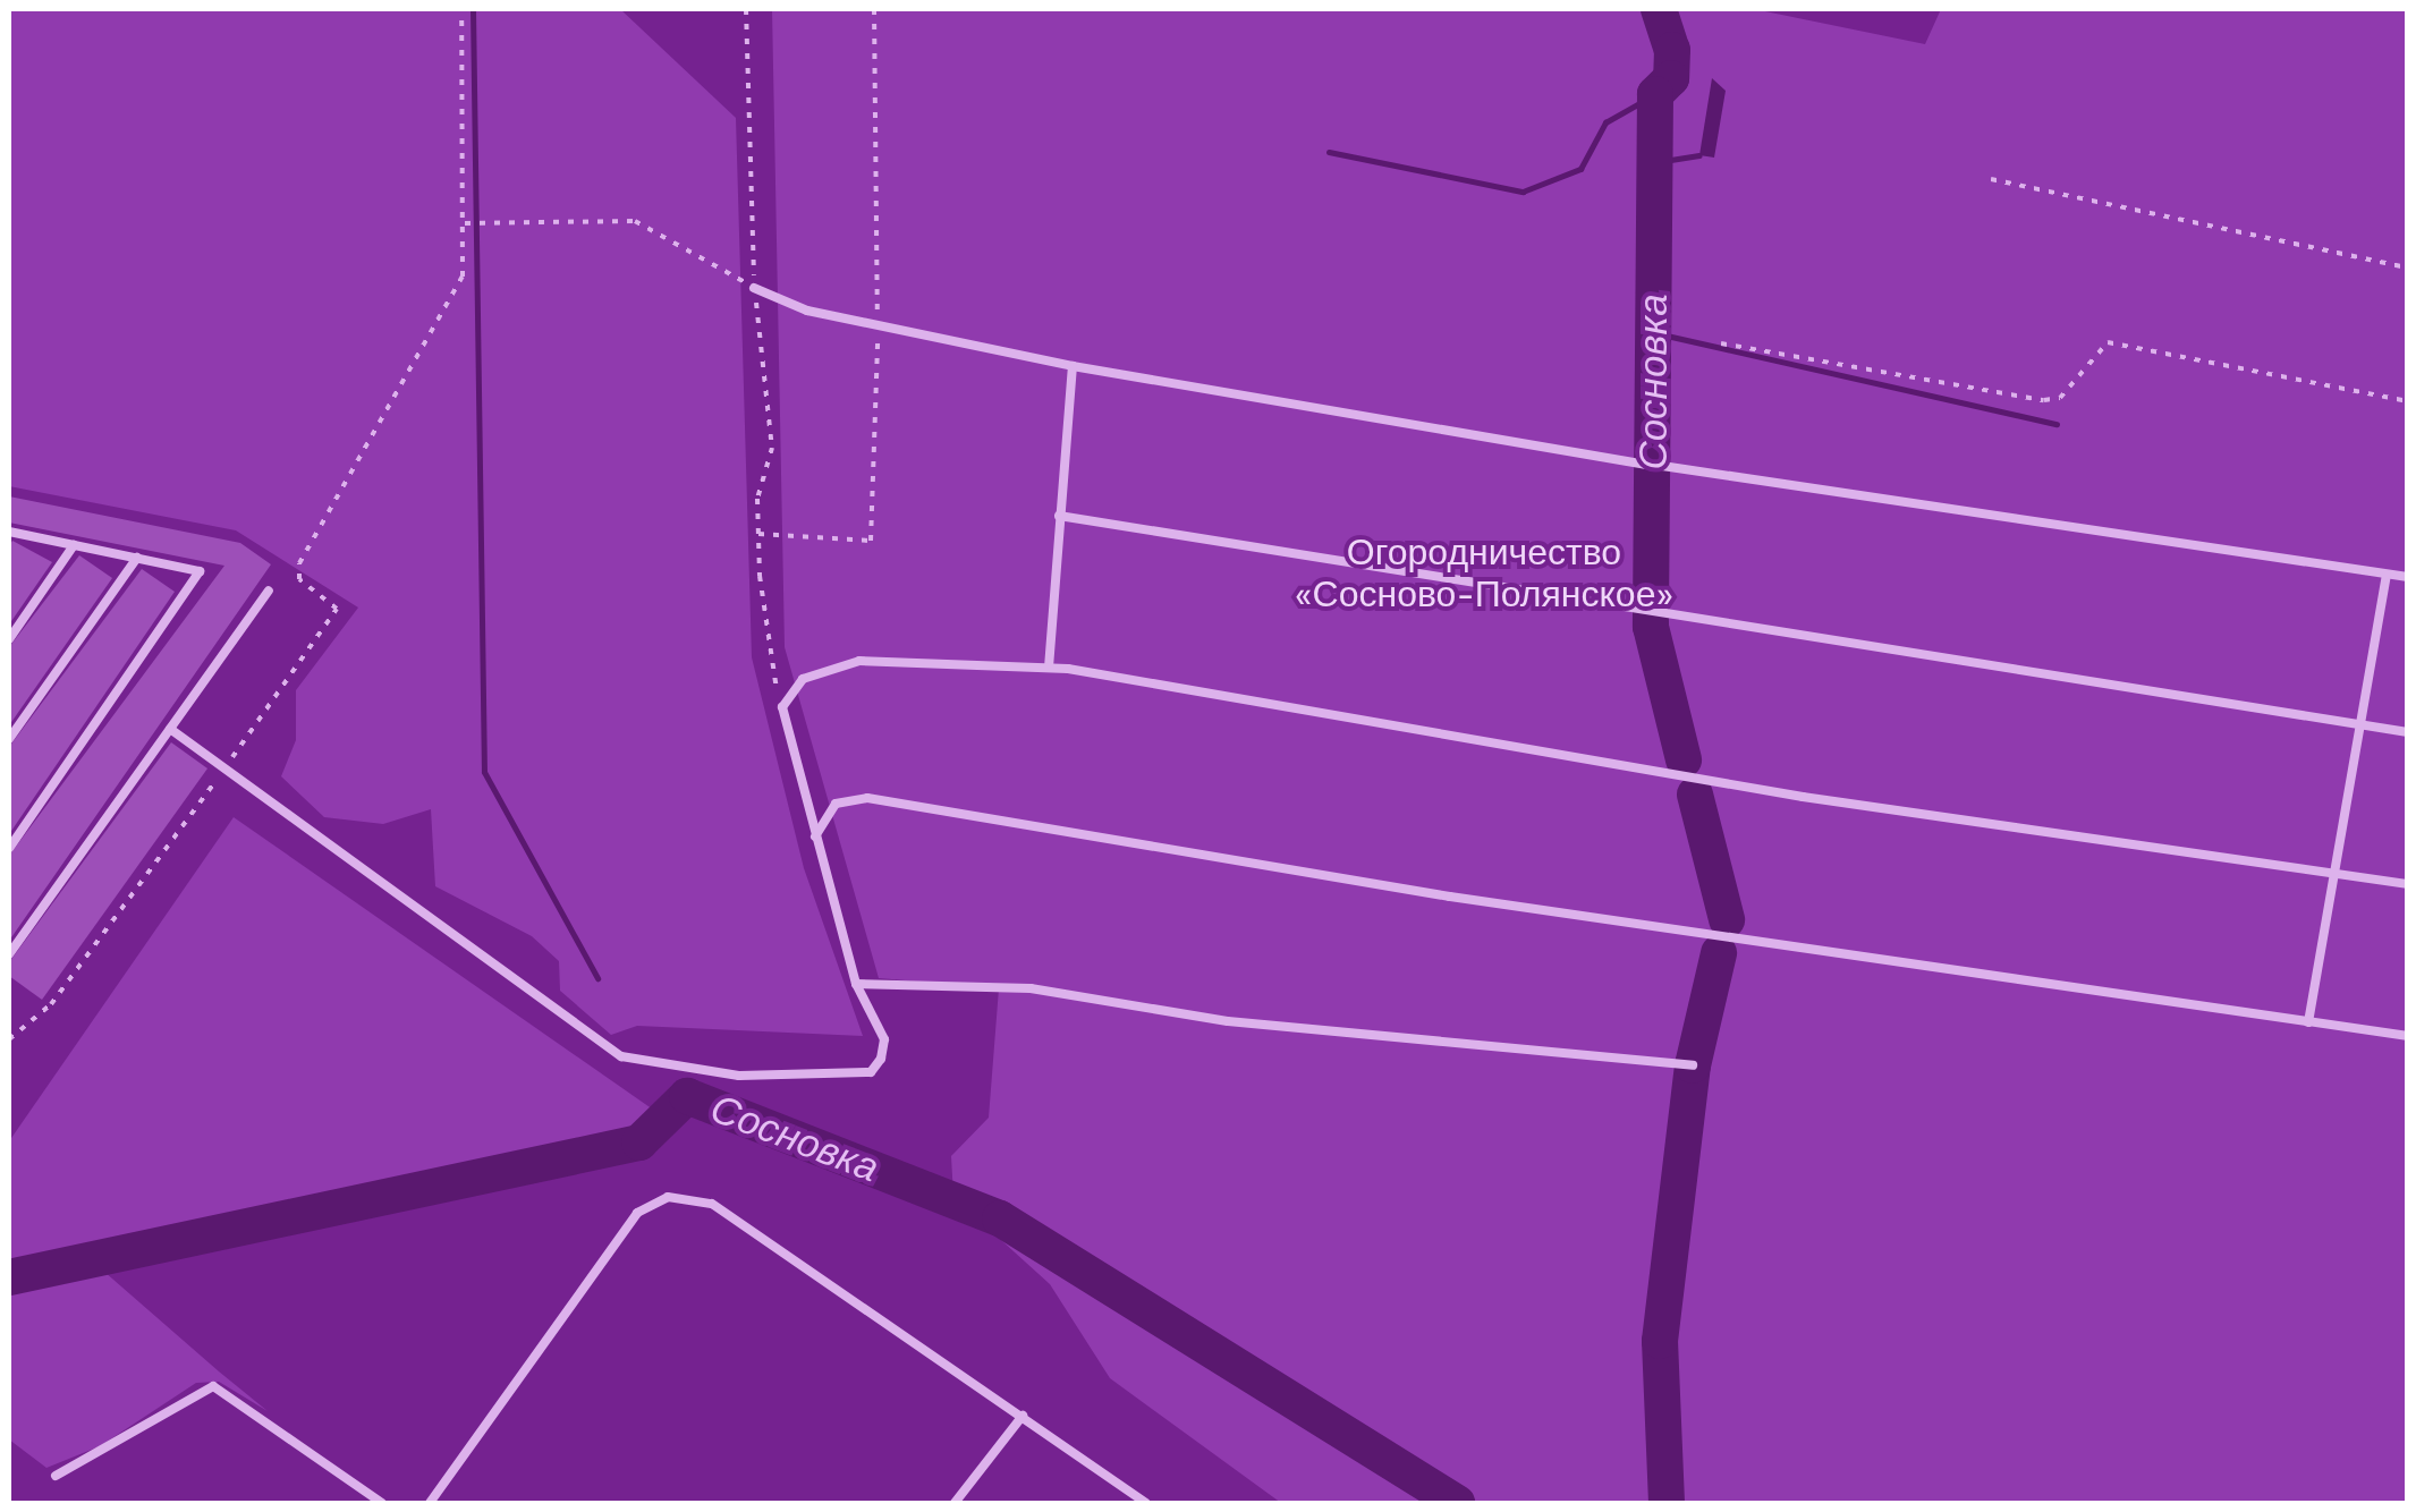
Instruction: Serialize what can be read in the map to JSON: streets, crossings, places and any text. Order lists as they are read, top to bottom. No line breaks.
{"water":["Сосновка"],"parks":["Огородничество «Сосново-Полянское»"]}
